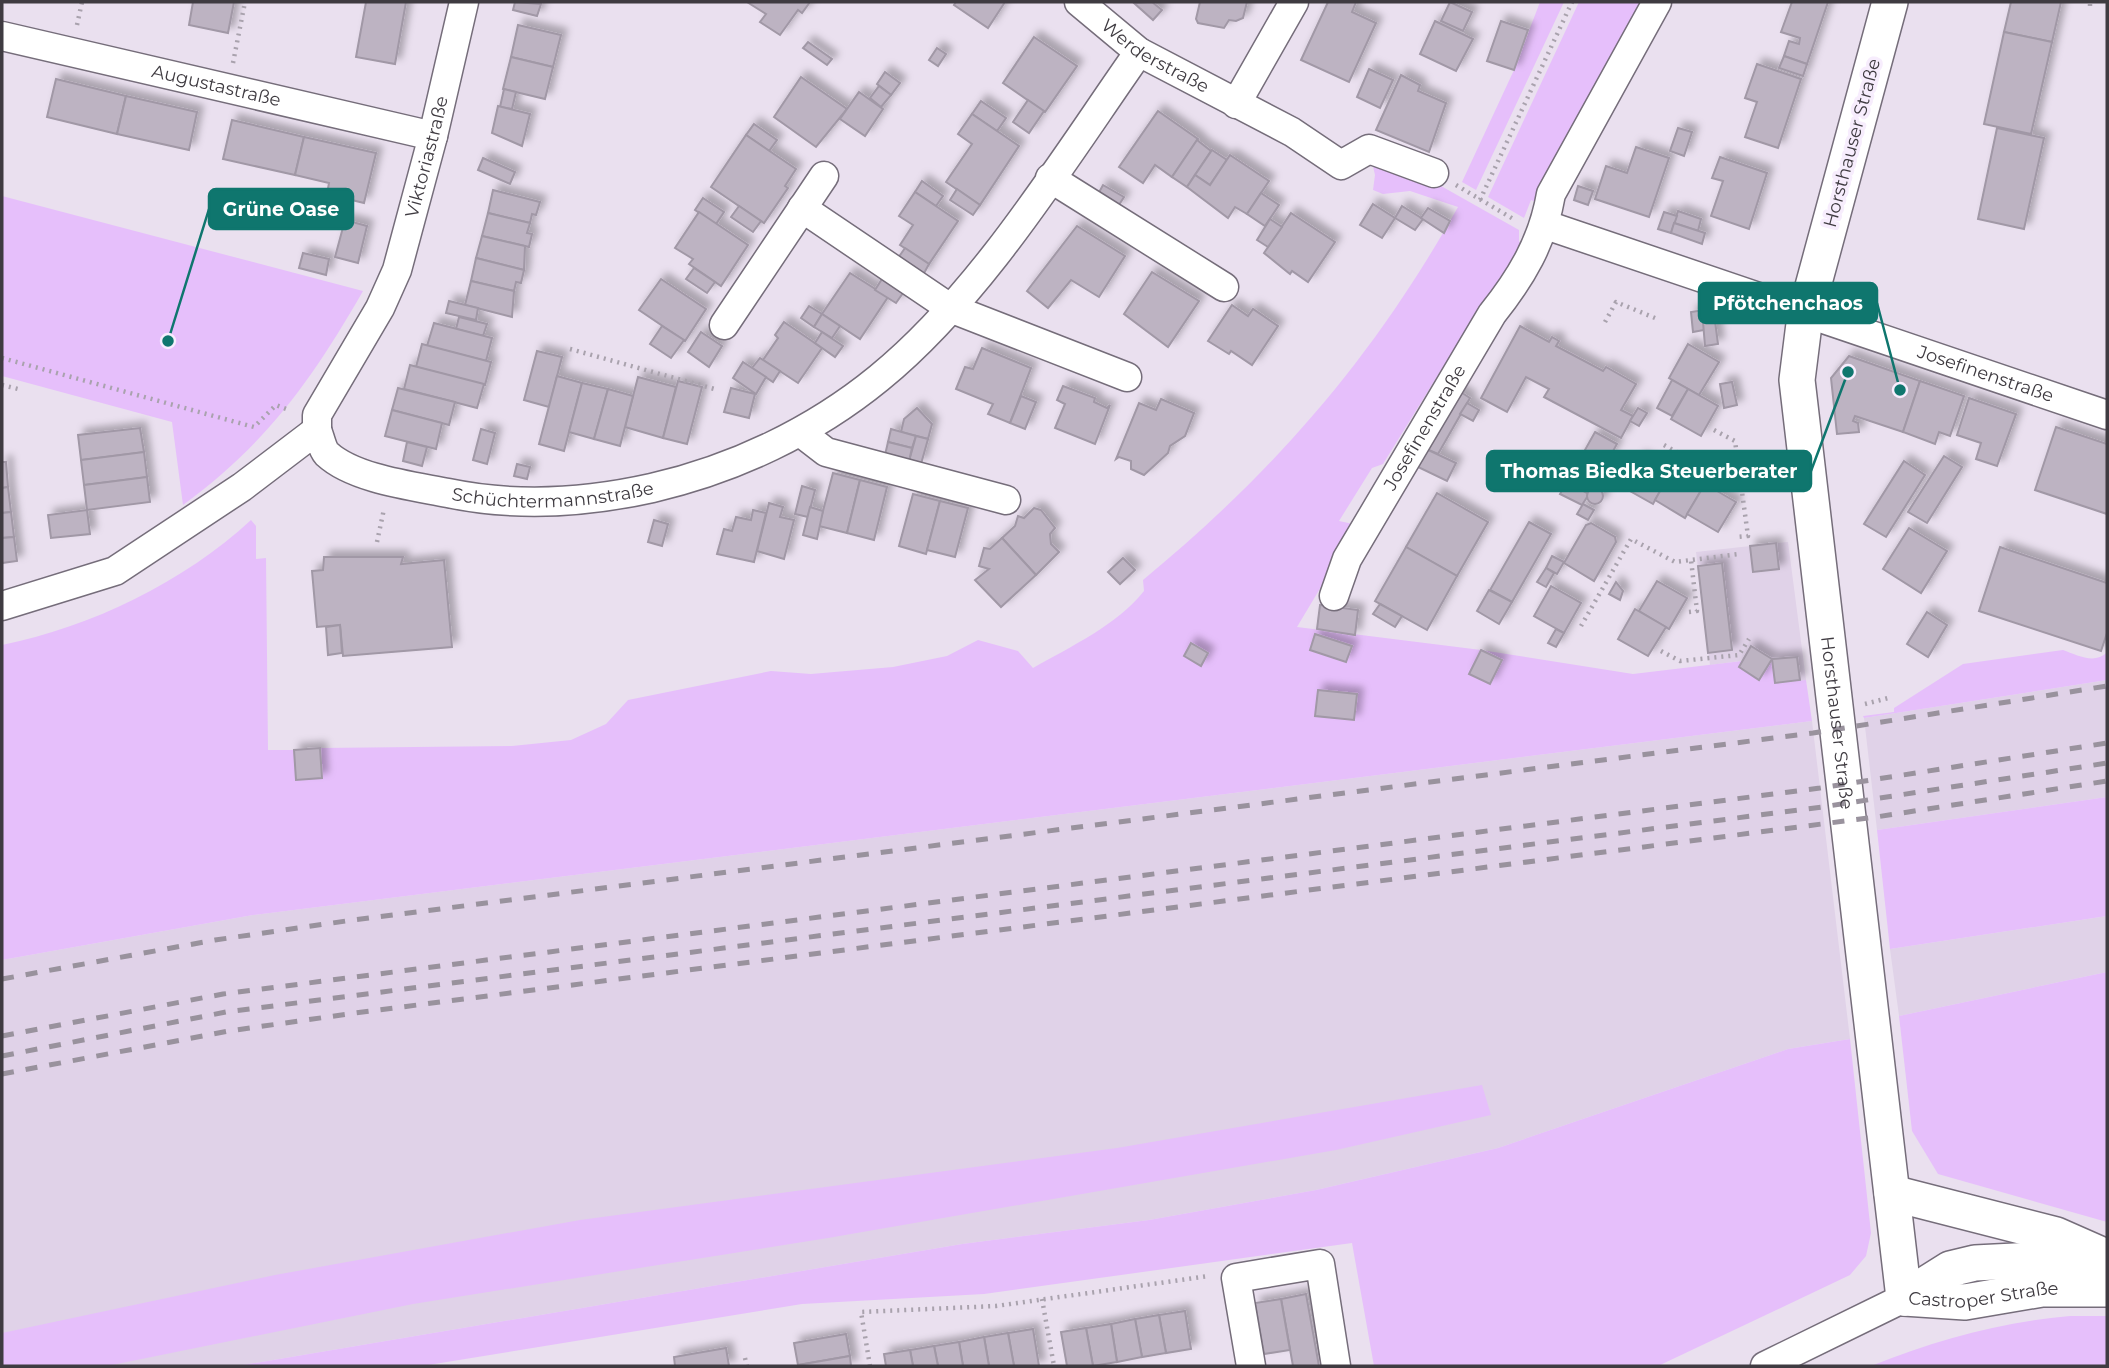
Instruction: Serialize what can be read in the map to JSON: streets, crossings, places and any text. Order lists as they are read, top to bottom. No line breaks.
{"streets":{"main road":["Horsthauser Straße","Castroper Straße"],"street":["Werderstraße","Augustastraße","Viktoriastraße","Josefinenstraße","Schüchtermannstraße"]},"crossings":[["Werderstraße","Schüchtermannstraße"],["Augustastraße","Viktoriastraße"],["Horsthauser Straße","Josefinenstraße"],["Horsthauser Straße","Castroper Straße"],["Viktoriastraße","Schüchtermannstraße"]],"places":["Grüne Oase","Thomas Biedka Steuerberater","Pfötchenchaos"]}
